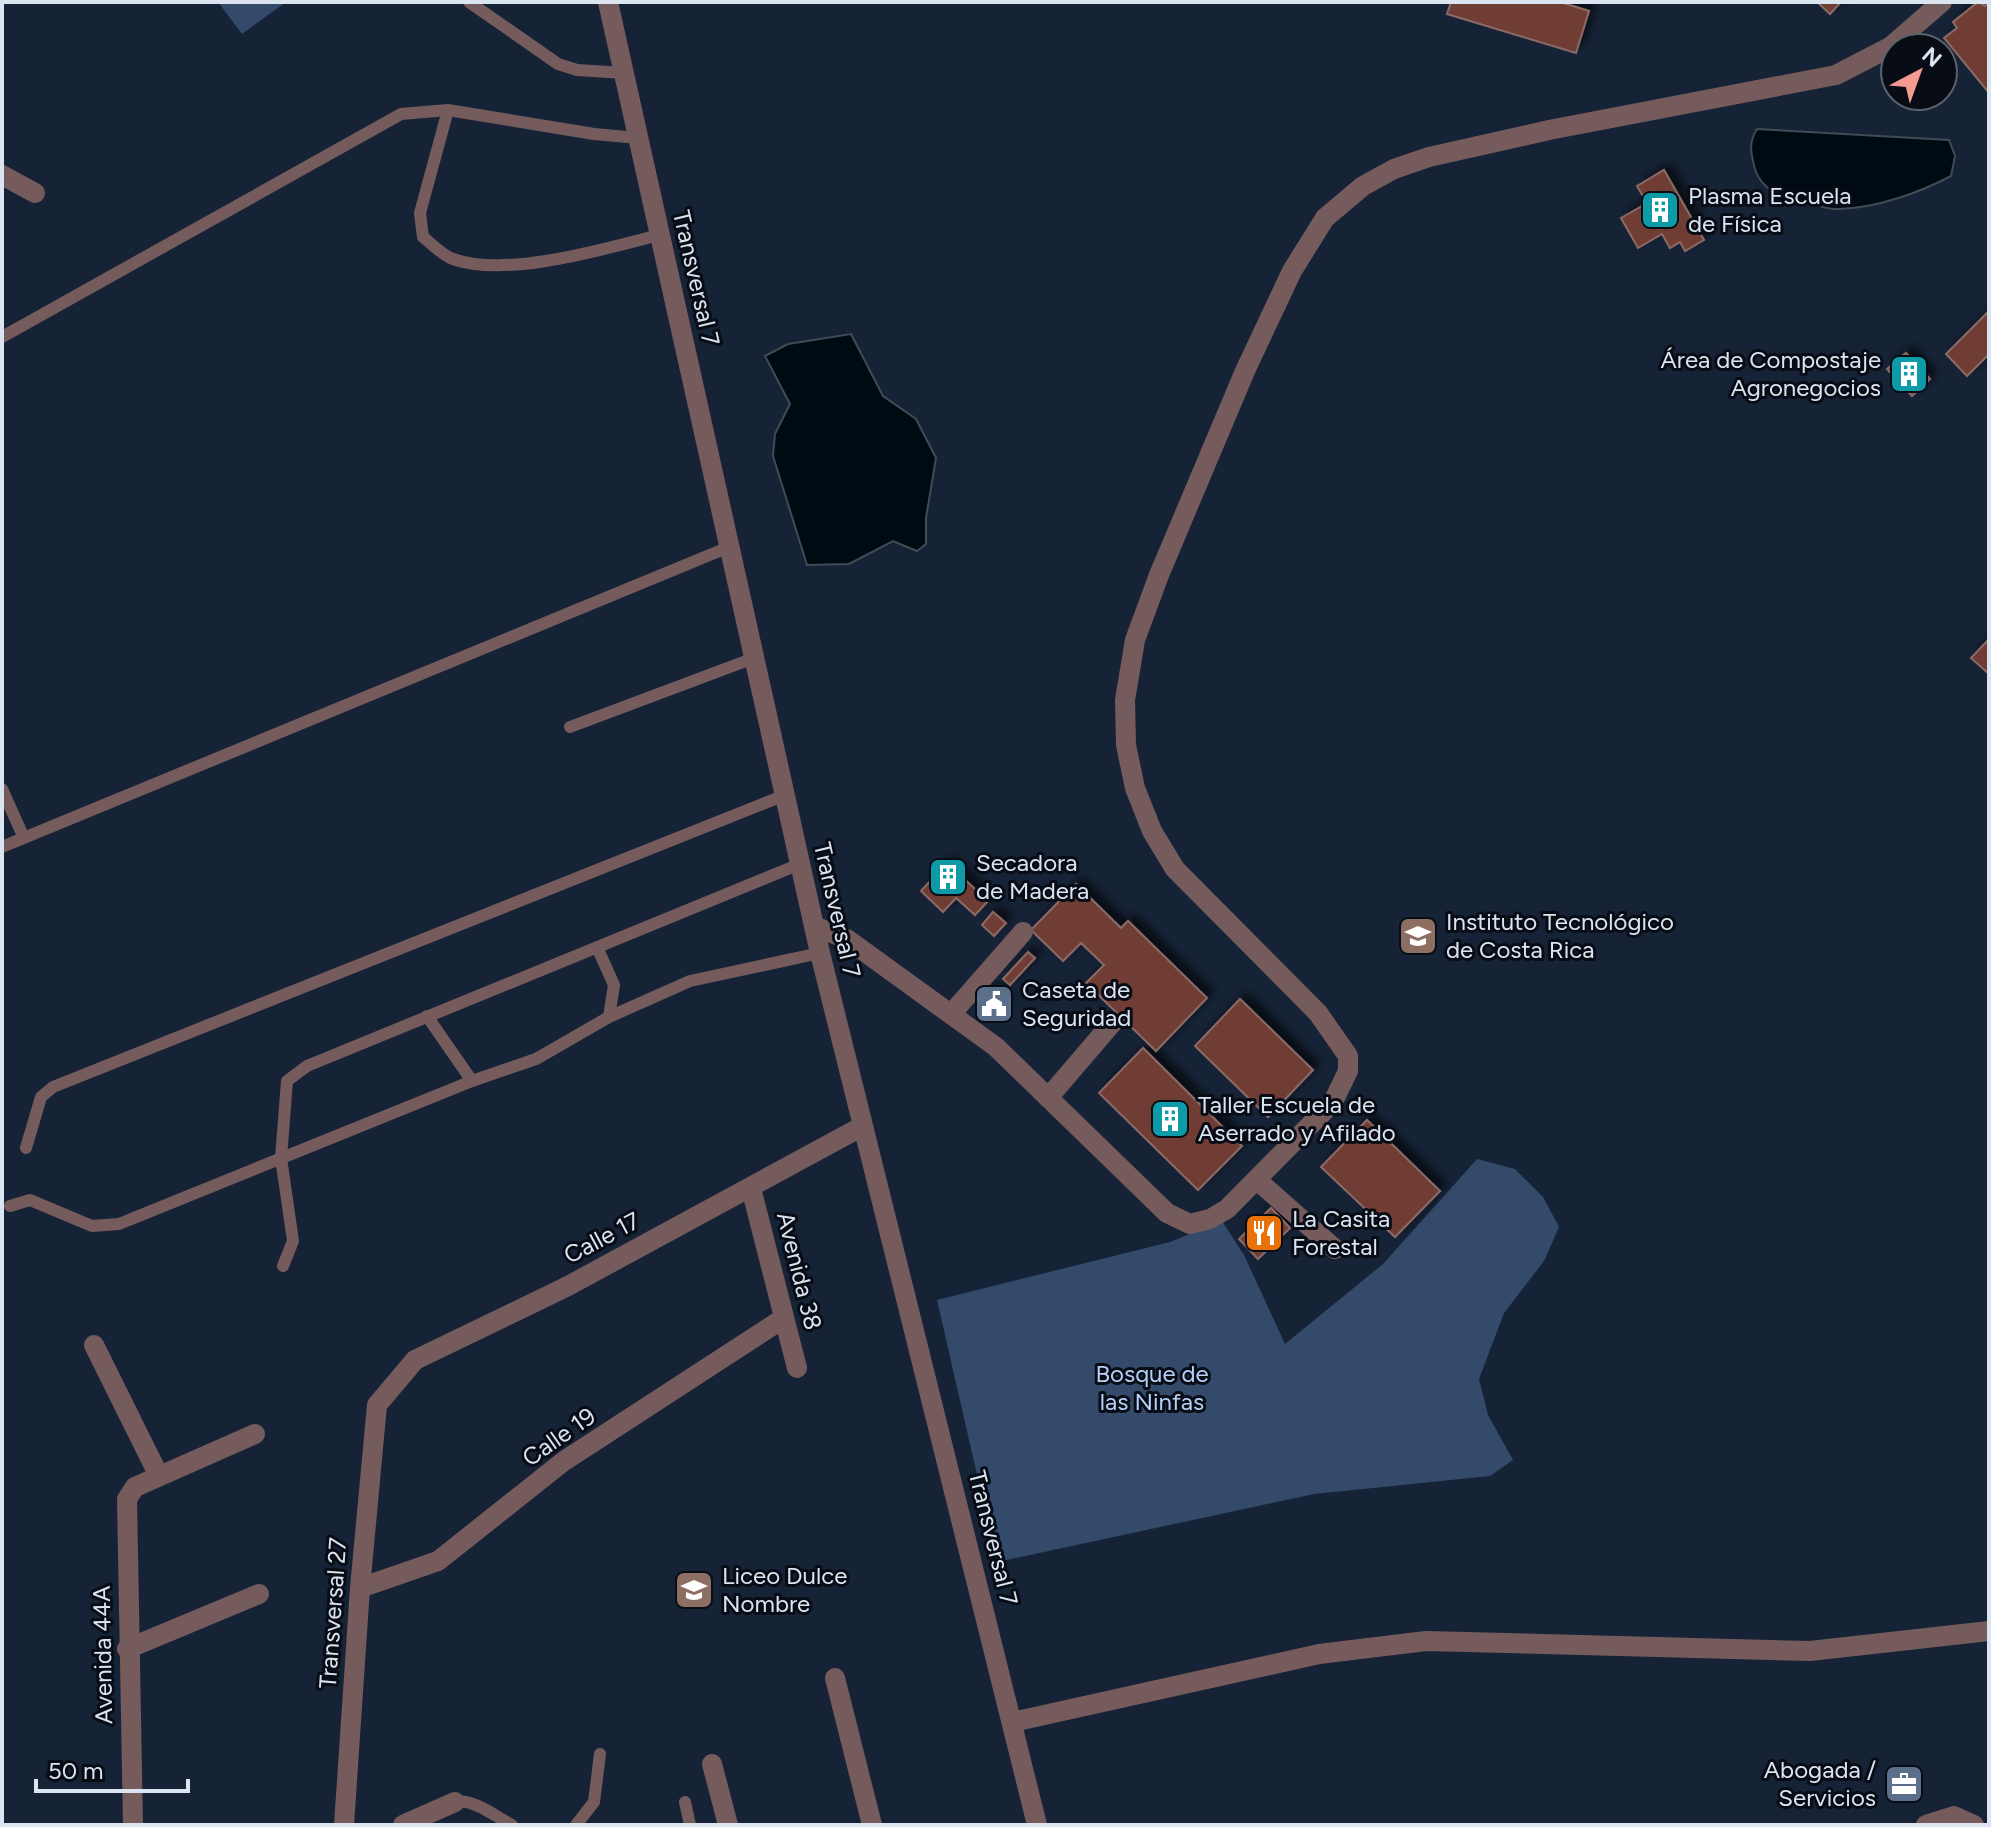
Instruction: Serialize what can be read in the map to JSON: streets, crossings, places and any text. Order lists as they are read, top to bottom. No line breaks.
{"streets":{"street":["Transversal 7","Calle 17","Avenida 38","Calle 19","Transversal 27","Avenida 44A"]},"crossings":[["Transversal 7","Calle 17"],["Calle 17","Avenida 38"],["Calle 17","Transversal 27"],["Avenida 38","Calle 19"],["Calle 19","Transversal 27"]],"parks":["Bosque de las Ninfas"],"places":{"building":["Plasma Escuela de Física","Área de Compostaje Agronegocios","Secadora de Madera","Taller Escuela de Aserrado y Afilado"],"school or university":["Instituto Tecnológico de Costa Rica","Liceo Dulce Nombre"],"public building":["Caseta de Seguridad"],"restaurant":["La Casita Forestal"],"office":["Abogada / Servicios"]},"scale_bar":"50 m","north":"top right"}
